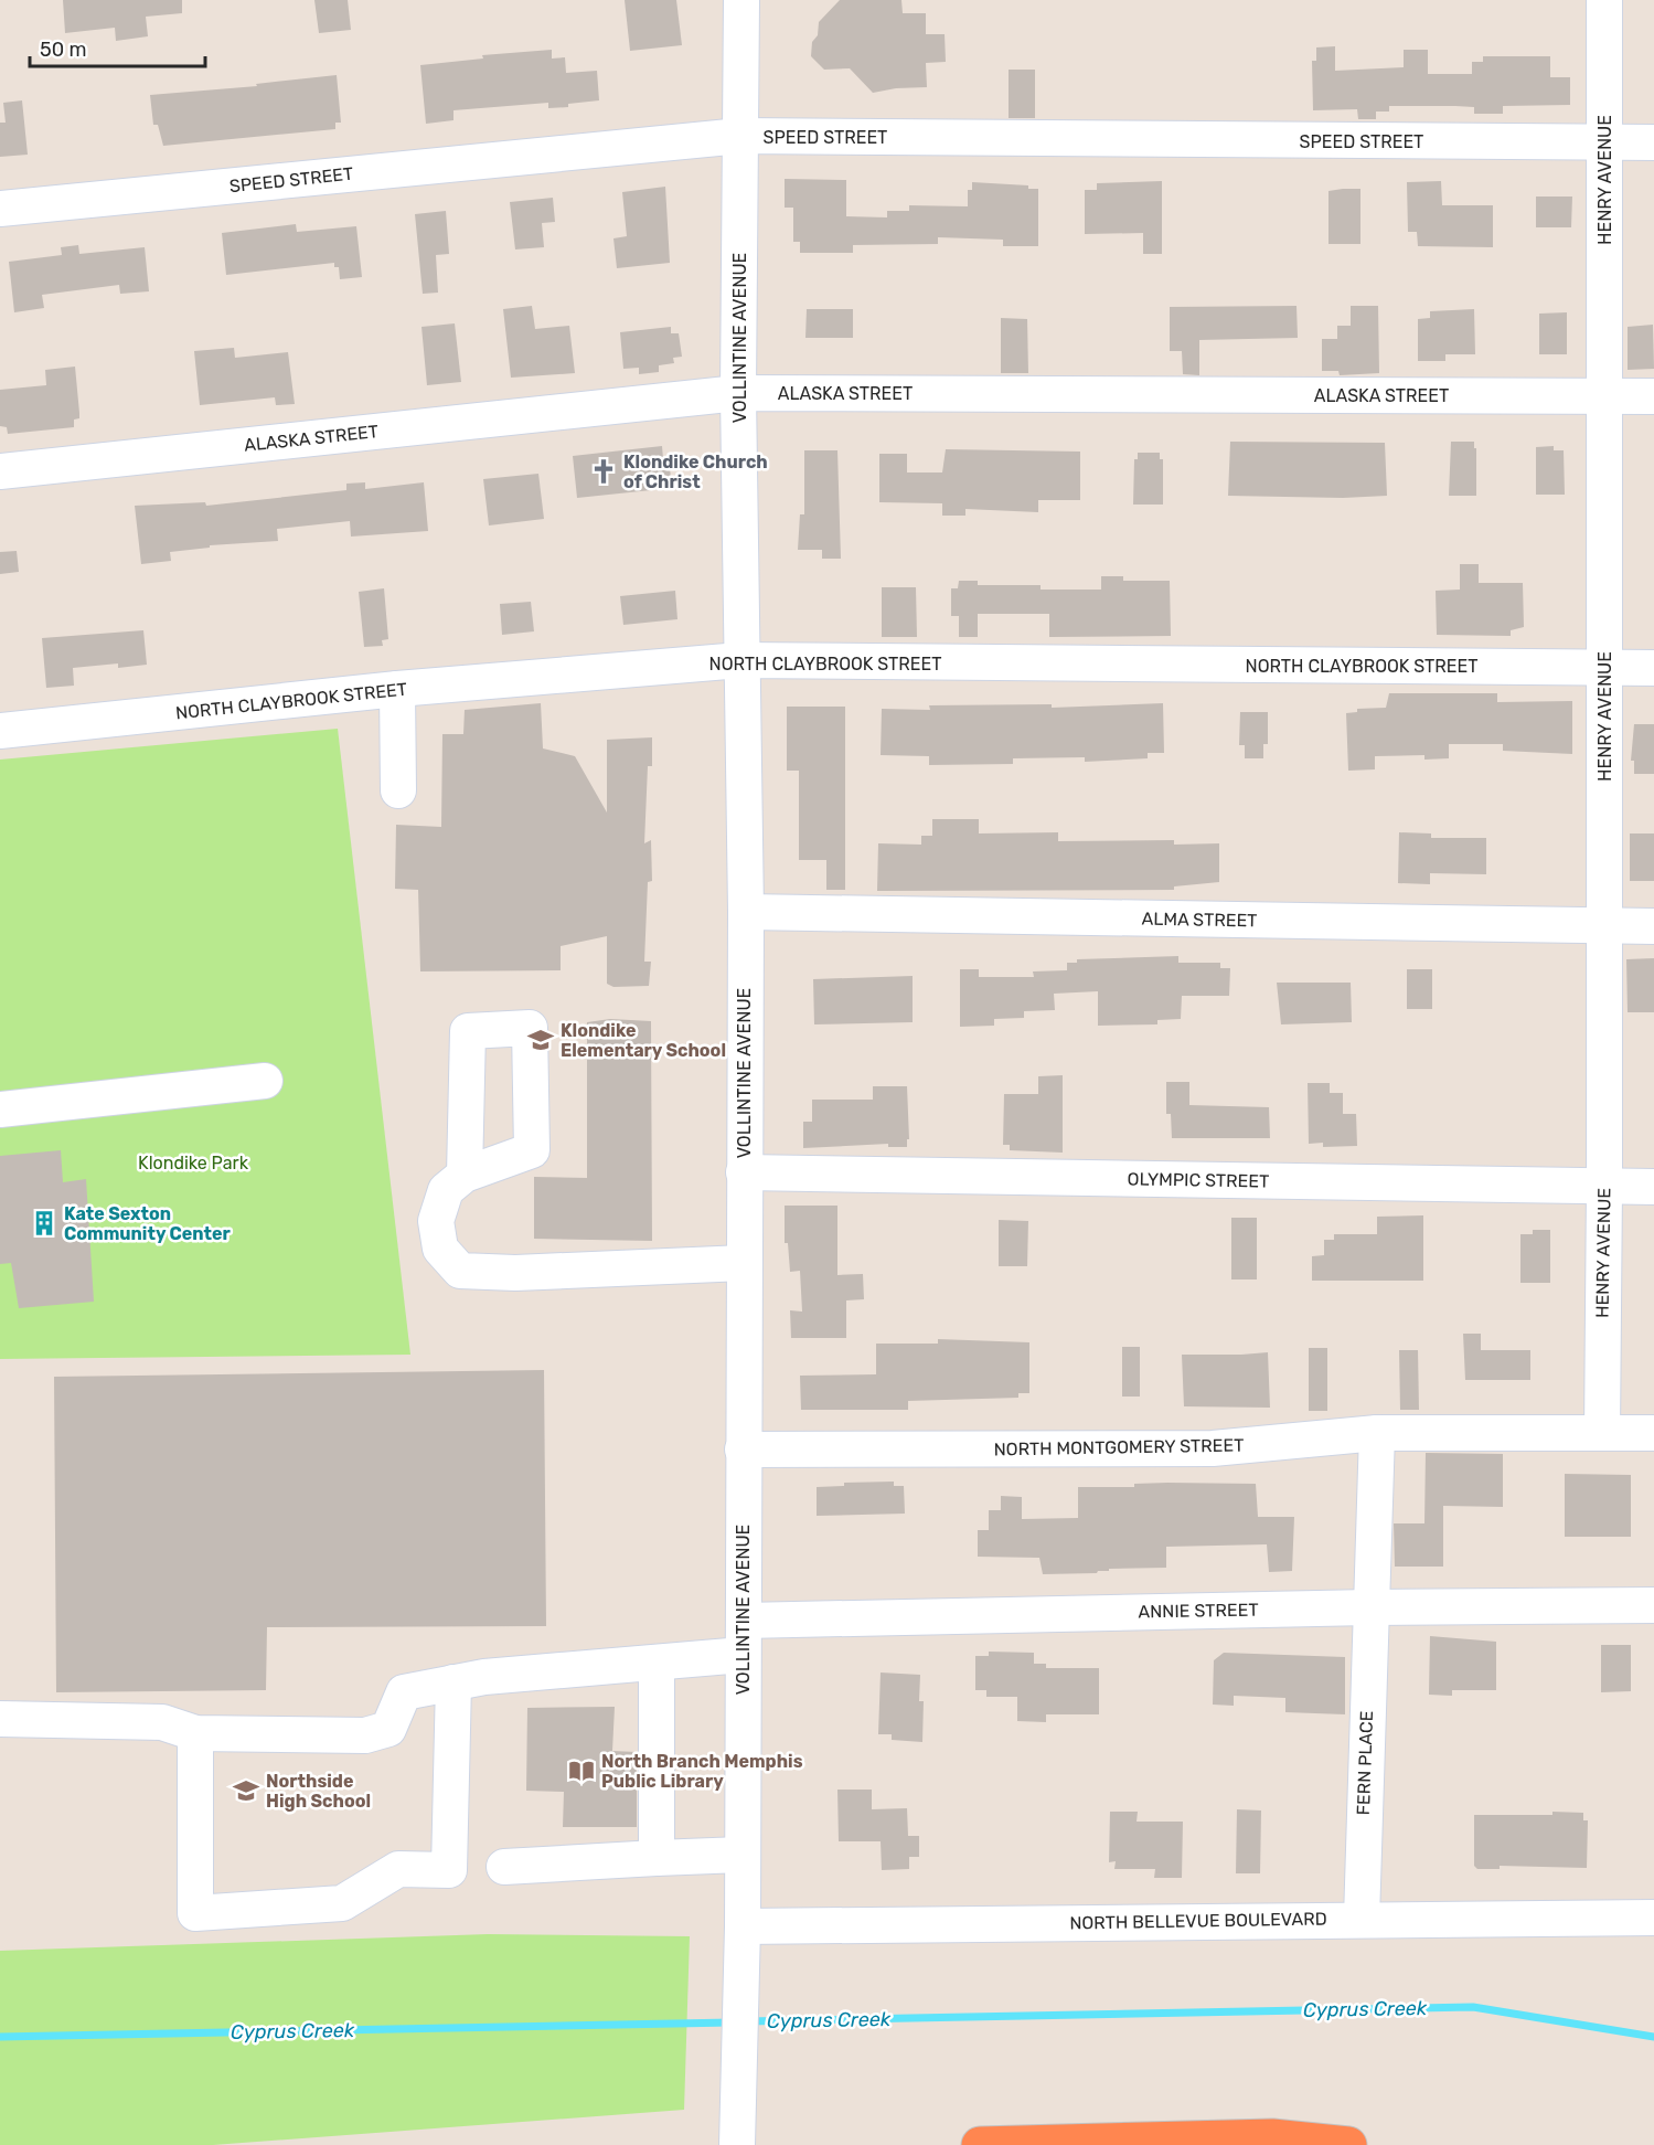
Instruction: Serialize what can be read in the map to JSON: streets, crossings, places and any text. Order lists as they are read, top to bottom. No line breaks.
{"streets":{"street":["SPEED STREET","HENRY AVENUE","VOLLINTINE AVENUE","ALASKA STREET","NORTH CLAYBROOK STREET","ALMA STREET","OLYMPIC STREET","NORTH MONTGOMERY STREET","ANNIE STREET","FERN PLACE","NORTH BELLEVUE BOULEVARD"]},"crossings":[["SPEED STREET","HENRY AVENUE"],["SPEED STREET","VOLLINTINE AVENUE"],["HENRY AVENUE","ALASKA STREET"],["HENRY AVENUE","NORTH CLAYBROOK STREET"],["HENRY AVENUE","ALMA STREET"],["HENRY AVENUE","OLYMPIC STREET"],["HENRY AVENUE","NORTH MONTGOMERY STREET"],["VOLLINTINE AVENUE","ALASKA STREET"],["VOLLINTINE AVENUE","NORTH CLAYBROOK STREET"],["VOLLINTINE AVENUE","ALMA STREET"],["VOLLINTINE AVENUE","OLYMPIC STREET"],["VOLLINTINE AVENUE","NORTH MONTGOMERY STREET"],["VOLLINTINE AVENUE","ANNIE STREET"],["VOLLINTINE AVENUE","NORTH BELLEVUE BOULEVARD"],["NORTH MONTGOMERY STREET","FERN PLACE"],["ANNIE STREET","FERN PLACE"],["FERN PLACE","NORTH BELLEVUE BOULEVARD"]],"water":["Cyprus Creek"],"parks":["Klondike Park"],"places":{"church":["Klondike Church of Christ"],"school or university":["Klondike Elementary School","Northside High School"],"building":["Kate Sexton Community Center"],"library":["North Branch Memphis Public Library"]},"scale_bar":"50 m"}
